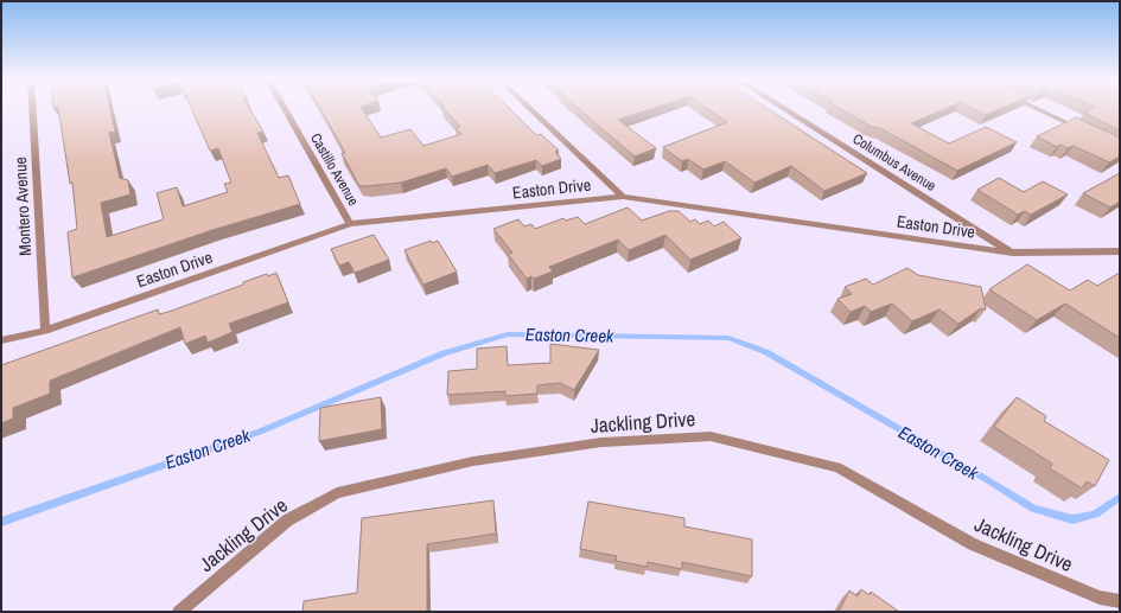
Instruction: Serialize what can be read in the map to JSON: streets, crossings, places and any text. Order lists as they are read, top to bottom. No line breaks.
{"streets":{"street":["Columbus Avenue","Castillo Avenue","Easton Drive","Montero Avenue","Jackling Drive"]},"crossings":[["Columbus Avenue","Easton Drive"],["Castillo Avenue","Easton Drive"],["Easton Drive","Montero Avenue"]],"water":["Easton Creek"]}
